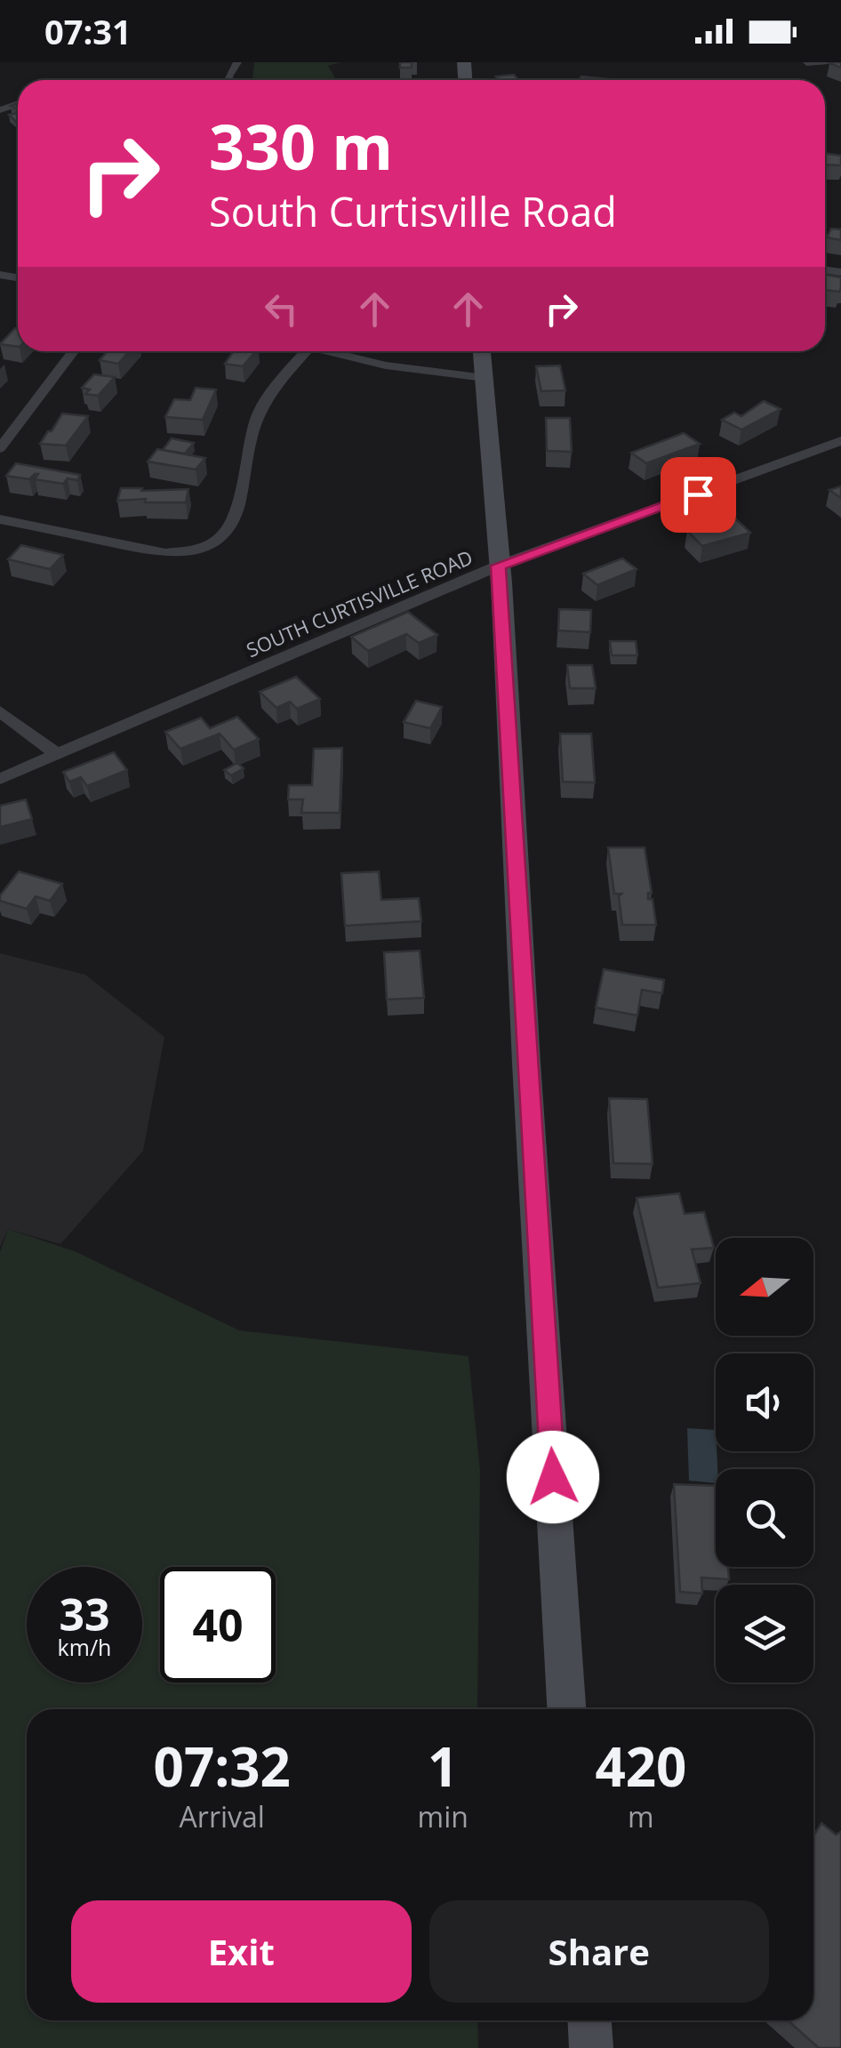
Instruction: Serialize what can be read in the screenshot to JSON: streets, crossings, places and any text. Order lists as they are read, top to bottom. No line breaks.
{"streets":{"street":["SOUTH CURTISVILLE ROAD"]},"north":"left","page":{"status":"07:31","turn":["330 m","South Curtisville Road"],"speed":"33 km/h","limit":"40","eta":["07:32","Arrival","1","min","420","m"],"buttons":["Exit","Share"]}}
